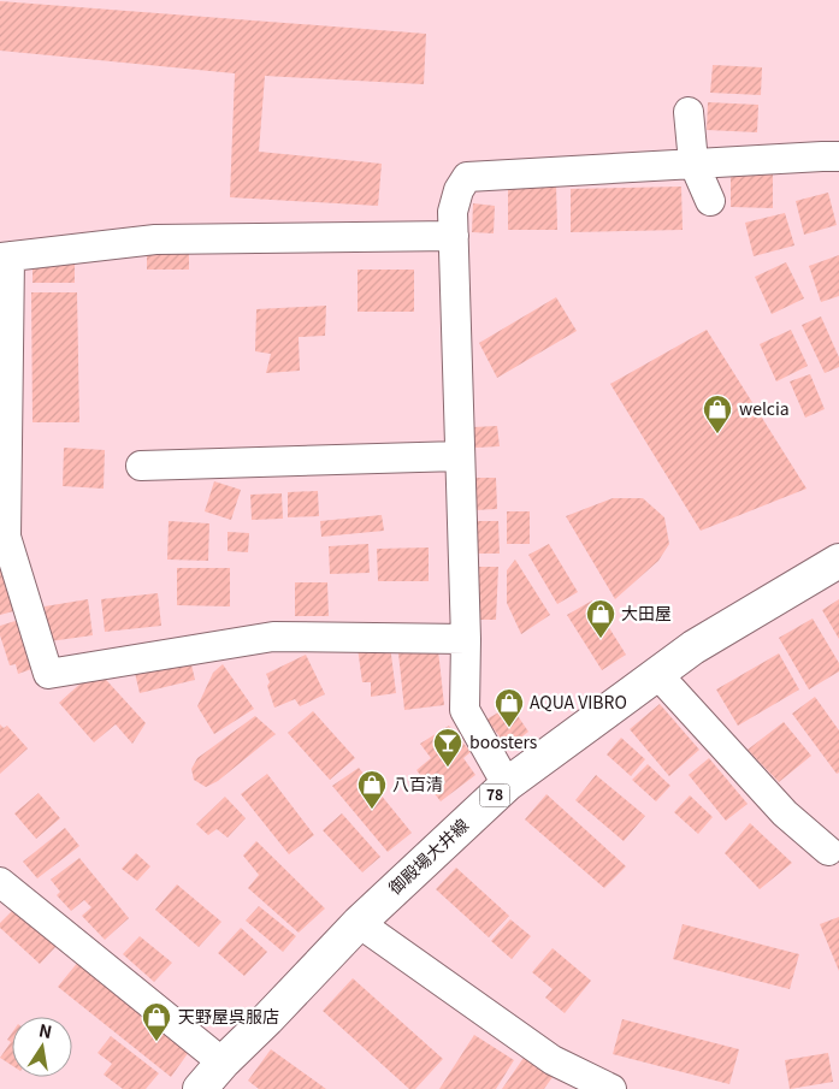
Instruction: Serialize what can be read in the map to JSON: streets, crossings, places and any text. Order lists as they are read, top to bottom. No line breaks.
{"streets":{"main road":["78","御殿場大井線"]},"places":{"shop":["welcia","大田屋","AQUA VIBRO","八百清","天野屋呉服店"],"bar":["boosters"]},"north":"top"}
